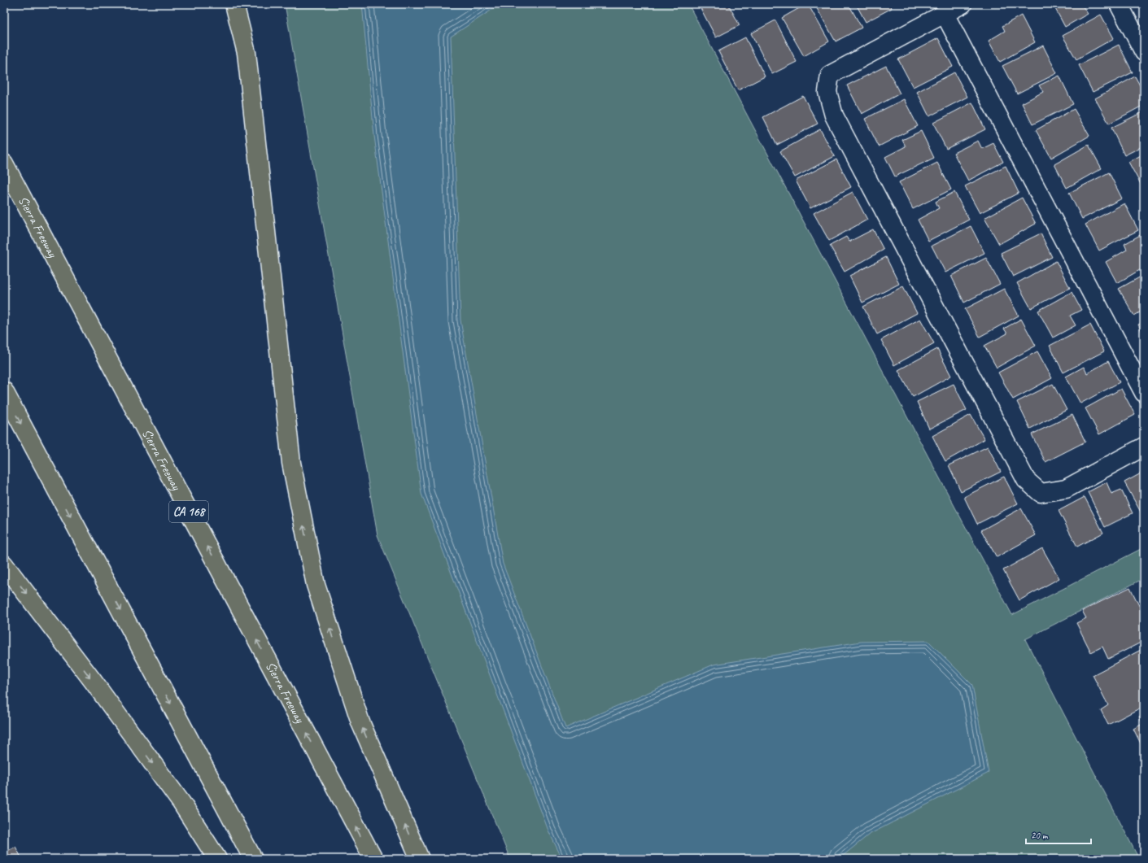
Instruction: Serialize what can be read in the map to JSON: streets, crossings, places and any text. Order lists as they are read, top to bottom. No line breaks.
{"streets":{"highway":["Sierra Freeway","CA 168"]},"scale_bar":"20 m"}
